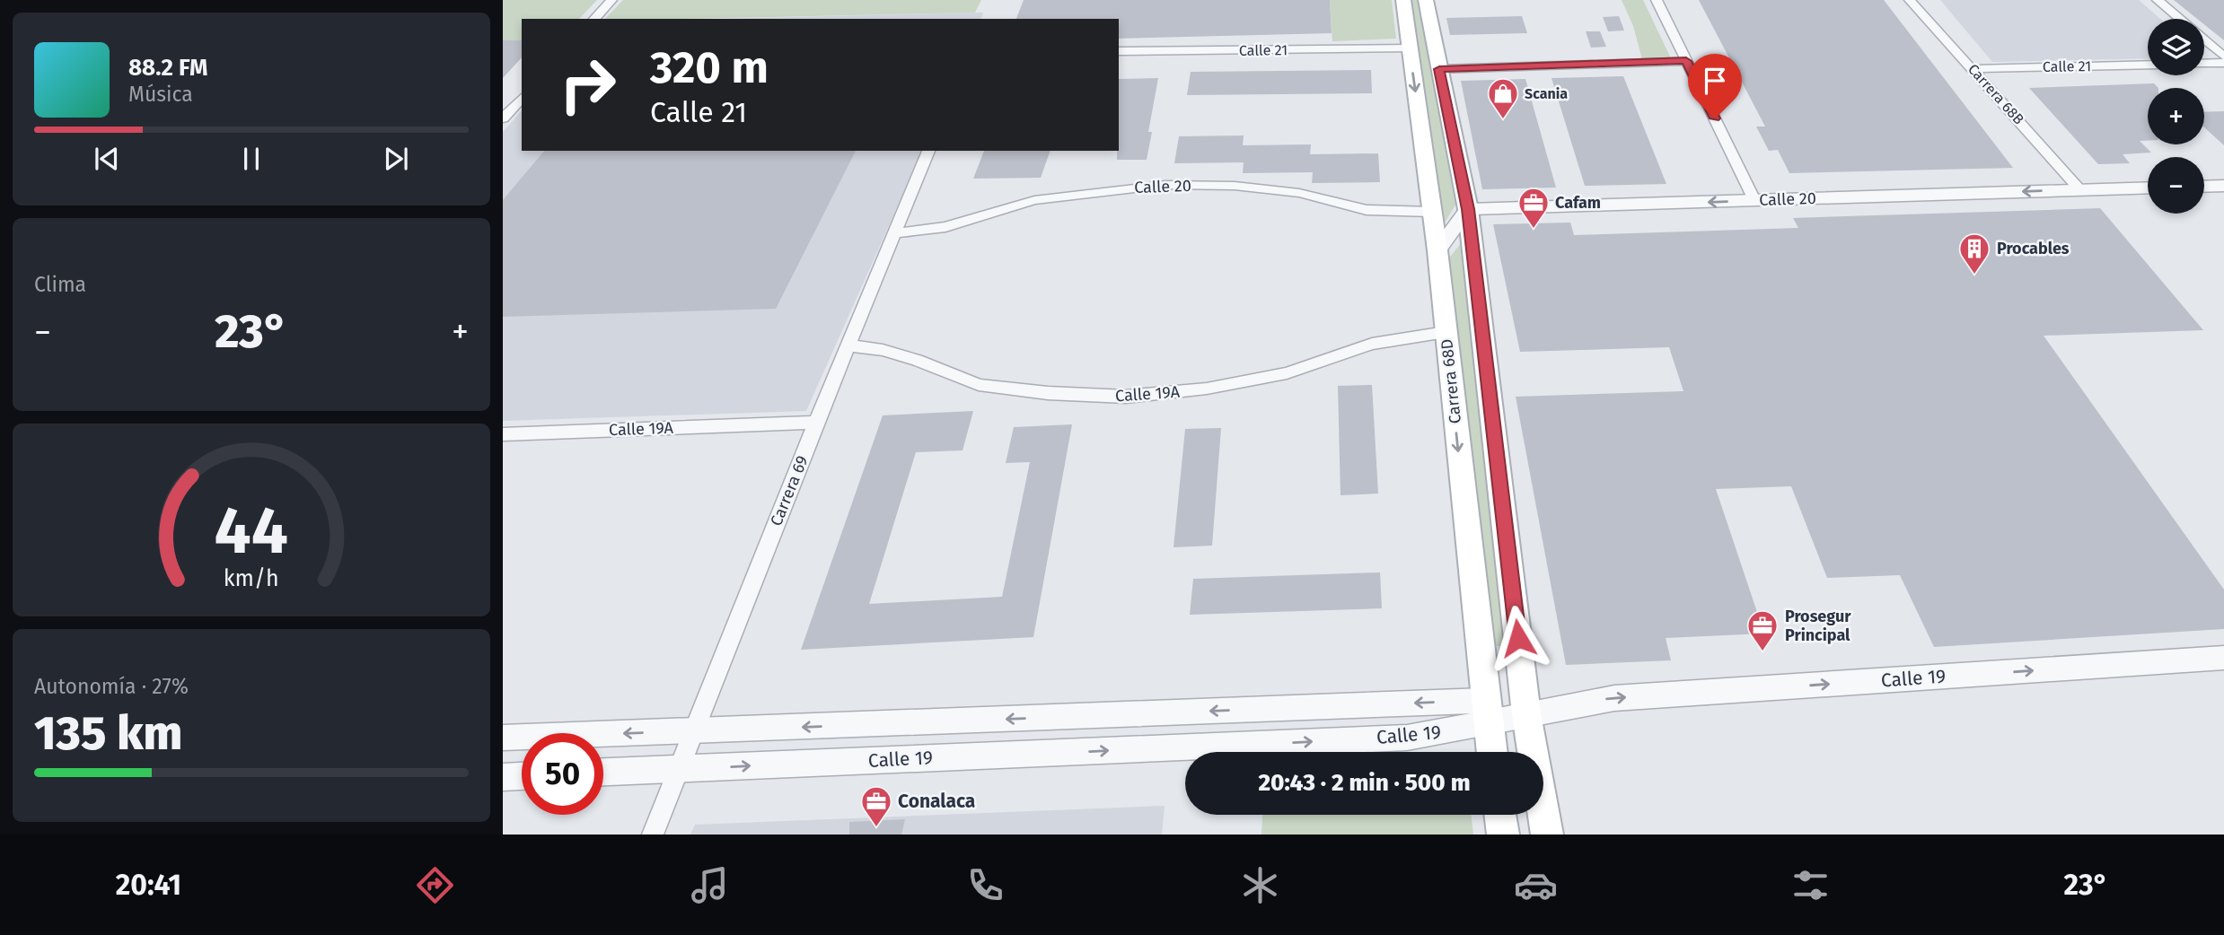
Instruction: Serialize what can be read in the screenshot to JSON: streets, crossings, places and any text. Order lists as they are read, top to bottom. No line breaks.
{"streets":{"main road":["Carrera 68D"],"street":["Calle 21","Carrera 68B","Calle 20","Calle 19A","Carrera 69","Calle 19"]},"crossings":[["Calle 21","Carrera 68B"],["Calle 21","Carrera 68D"],["Carrera 68B","Calle 20"],["Calle 20","Carrera 68D"],["Calle 20","Carrera 69"],["Carrera 68D","Calle 19A"],["Carrera 68D","Calle 19"],["Calle 19A","Carrera 69"],["Carrera 69","Calle 19"]],"places":{"shop":["Scania"],"office":["Cafam","Prosegur Principal","Conalaca"],"building":["Procables"]},"page":{"map_buttons":["+","−"],"turn":["320 m","Calle 21"],"song":["88.2 FM","Música"],"tile":["Clima",["Autonomía · 27%","135 km"]],"heat":["−","23°","+"],"limit":"50","trip":"20:43 · 2 min · 500 m","tabs":["20:41","23°"],"gauge":["44","km/h"]}}
